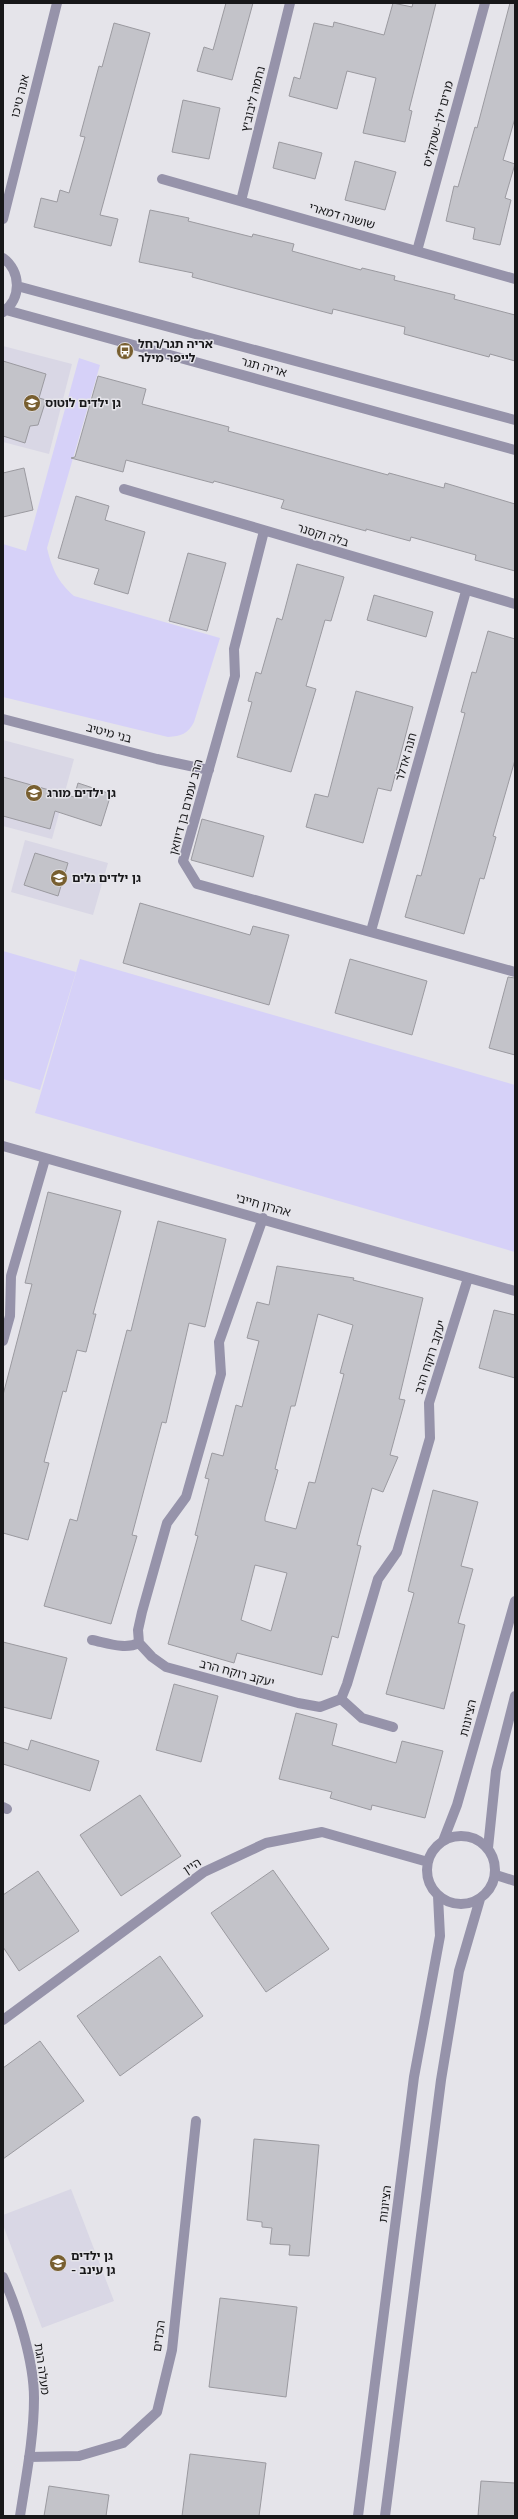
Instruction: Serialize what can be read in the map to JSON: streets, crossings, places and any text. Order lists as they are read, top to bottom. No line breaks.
{"streets":{"street":["אנה טיכו","נחמה ליבוביץ","מרים ילן-שטקליס","שושנה דמארי","אריה תגר","בלה וקסנר","בני מיטיב","חנה אדלר","הרב עמרם בן דיוואן","אהרון חייבי","יעקב רוקח הרב","הציונות","היין","הכדים","מעלה הגת"]},"crossings":[["נחמה ליבוביץ","שושנה דמארי"],["מרים ילן-שטקליס","שושנה דמארי"],["בלה וקסנר","חנה אדלר"],["בלה וקסנר","הרב עמרם בן דיוואן"],["בני מיטיב","הרב עמרם בן דיוואן"],["חנה אדלר","הרב עמרם בן דיוואן"],["אהרון חייבי","יעקב רוקח הרב"],["הציונות","היין"],["הכדים","מעלה הגת"]],"places":{"bus stop":["אריה תגר/רחל לייפר מילר"],"school or university":["גן ילדים לוטוס","גן ילדים מורג","גן ילדים גלים","גן ילדים - גן עינב"]}}
